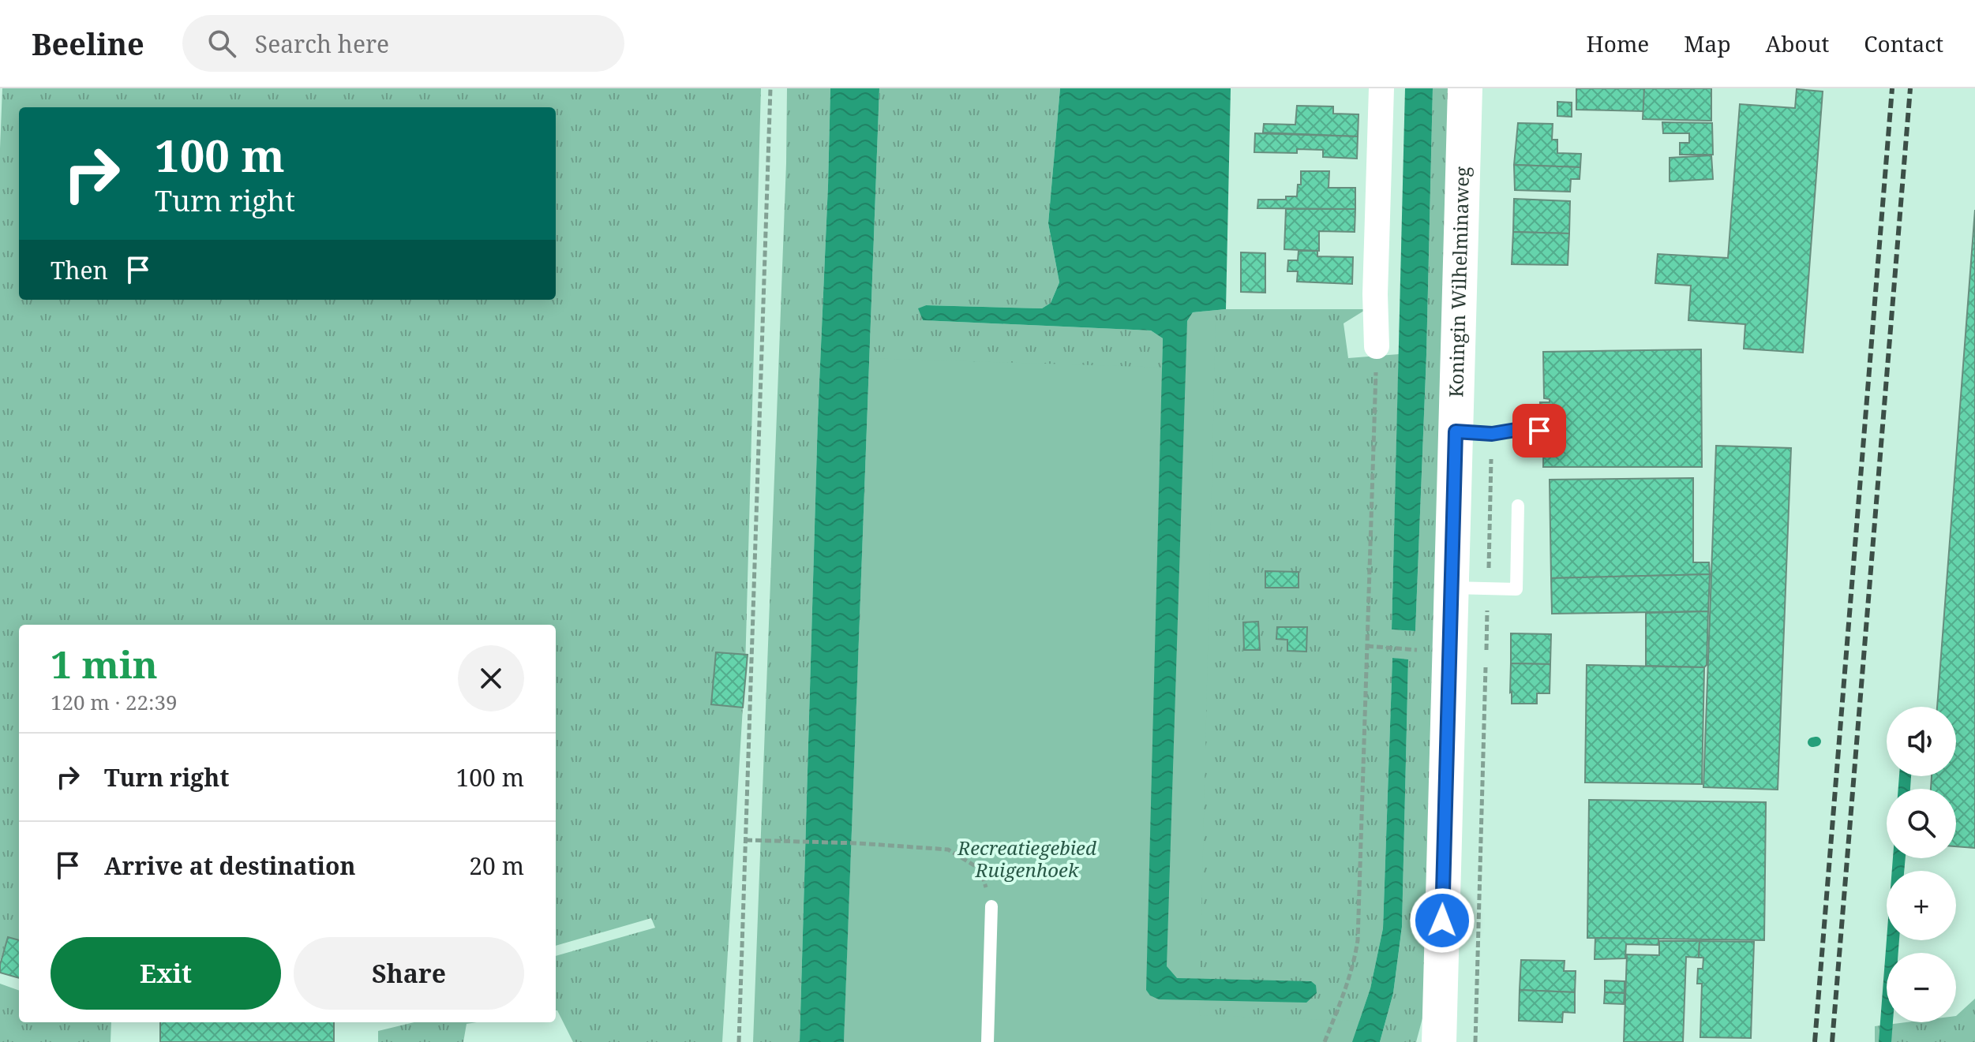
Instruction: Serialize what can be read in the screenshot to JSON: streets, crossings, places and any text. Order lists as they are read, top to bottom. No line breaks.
{"streets":{"main road":["Koningin Wilhelminaweg"]},"parks":["Recreatiegebied Ruigenhoek"],"page":{"header":"Beeline","search":"Search here","nav":["Home","Map","About","Contact"],"turn":["100 m","Turn right"],"then":"Then","heading":["1 min","120 m · 22:39"],"map_buttons":["+","−"],"list":[{"name":"Turn right","value":"100 m"},{"name":"Arrive at destination","value":"20 m"}],"buttons":["Exit","Share"]}}
